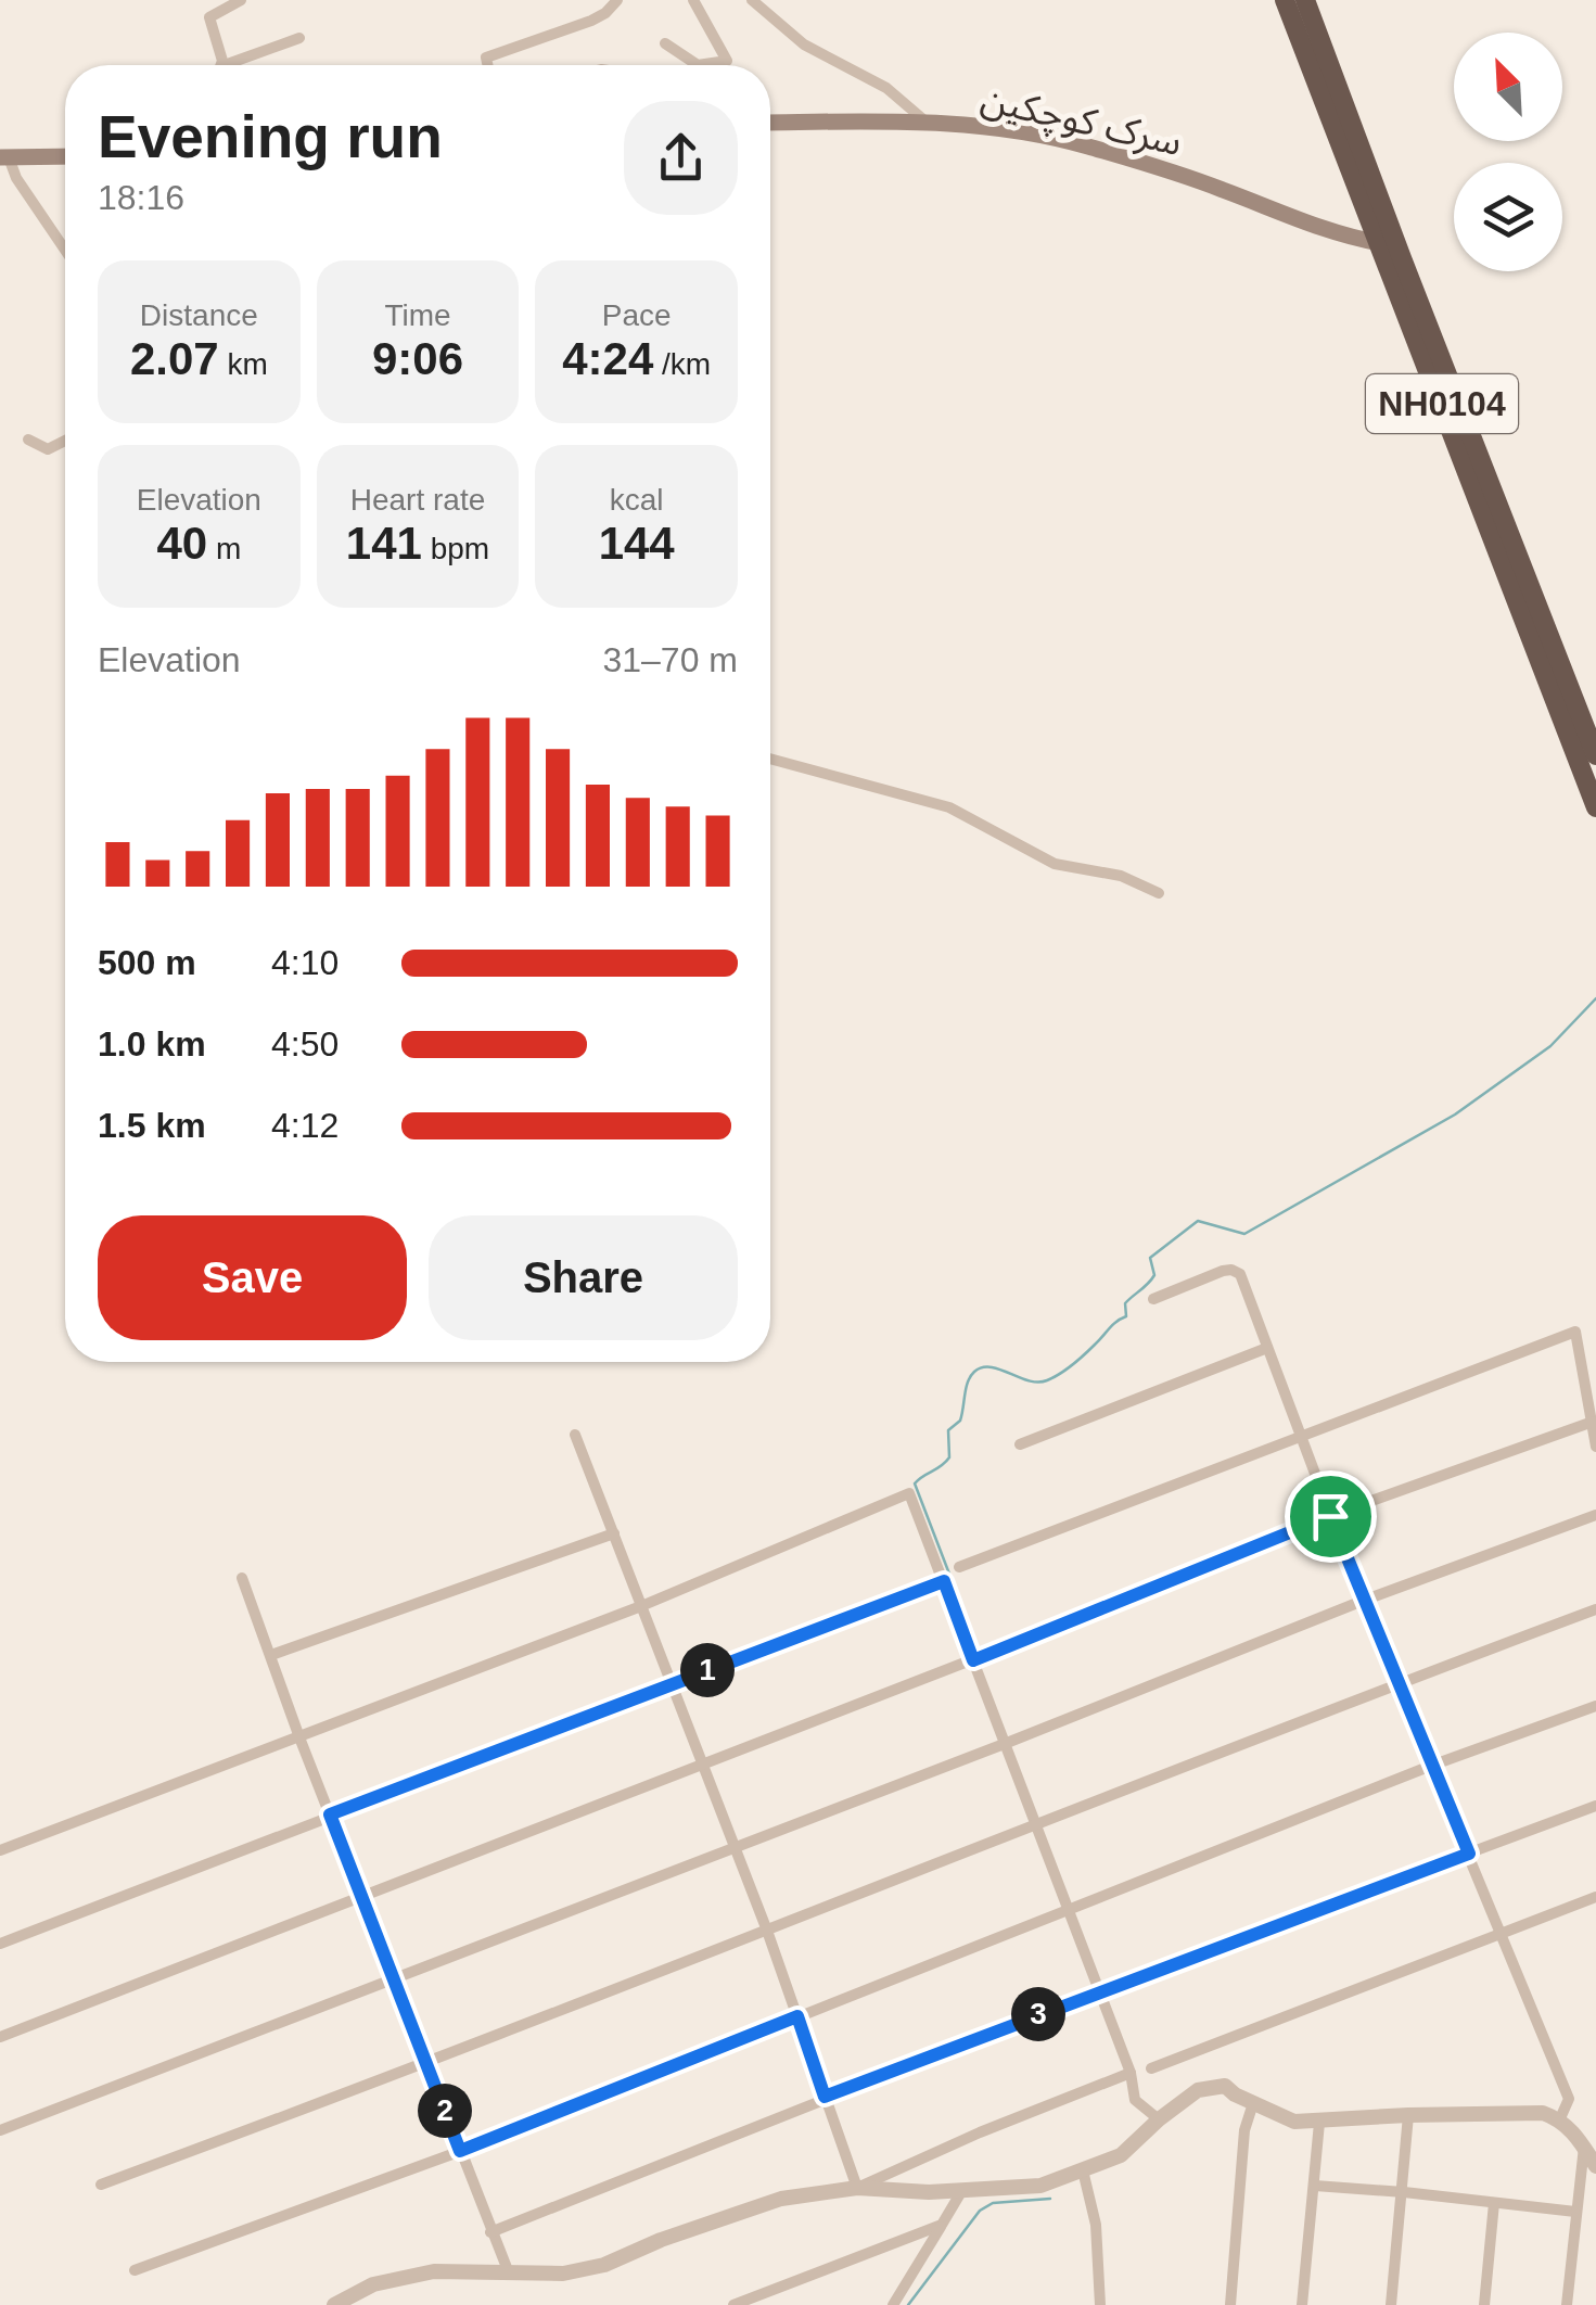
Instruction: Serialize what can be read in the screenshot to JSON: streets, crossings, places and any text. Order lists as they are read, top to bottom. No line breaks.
{"streets":{"highway":["NH0104"],"main road":["سرک کوچکین"]},"crossings":[["سرک کوچکین","NH0104"]],"north":"top left","page":{"heading":["Evening run","18:16"],"stats":[["Distance","2.07 km"],["Time","9:06"],["Pace","4:24 /km"],["Elevation","40 m"],["Heart rate","141 bpm"],["kcal","144"]],"chart":["Elevation","31–70 m"],"list":[{"name":"500 m","note":"4:10"},{"name":"1.0 km","note":"4:50"},{"name":"1.5 km","note":"4:12"}],"buttons":["Save","Share"],"pins":["1","3","2"]}}
